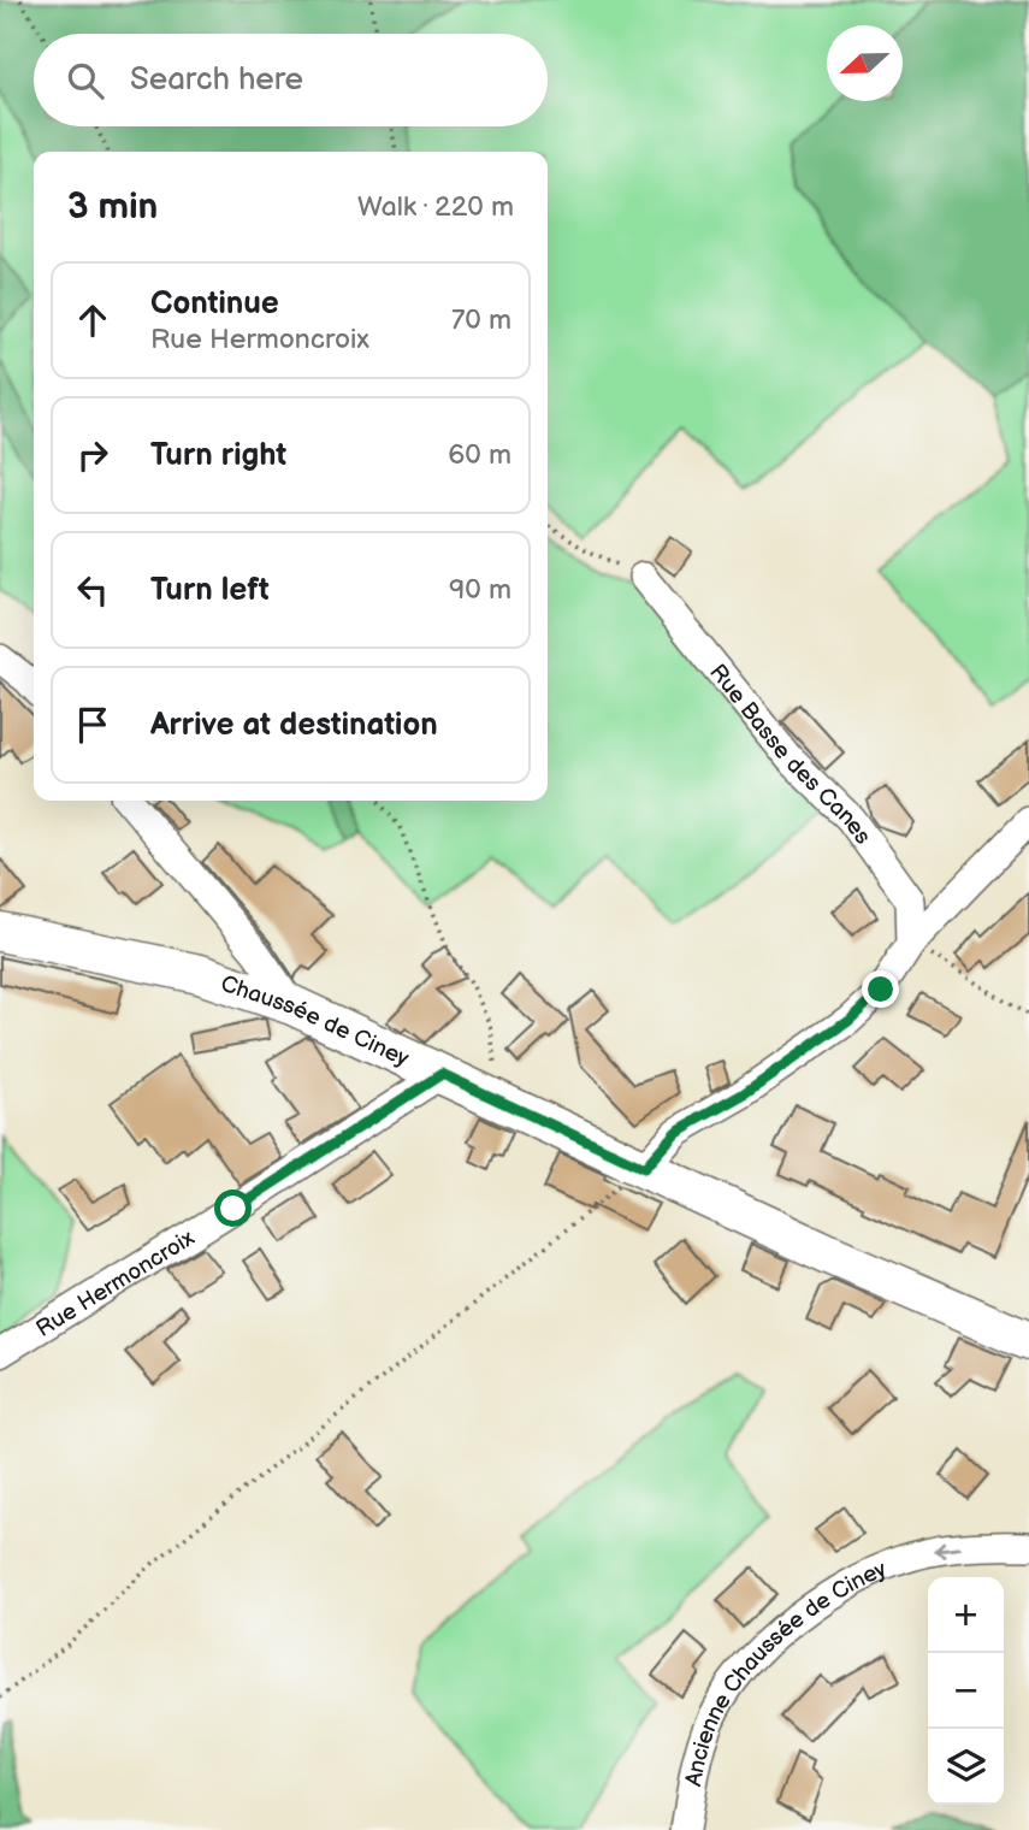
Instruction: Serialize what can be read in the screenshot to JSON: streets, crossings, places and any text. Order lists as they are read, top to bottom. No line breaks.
{"streets":{"main road":["Chaussée de Ciney"],"street":["Rue Basse des Canes","Rue Hermoncroix","Ancienne Chaussée de Ciney"]},"crossings":[["Chaussée de Ciney","Rue Hermoncroix"]],"one_way":["Ancienne Chaussée de Ciney"],"north":"left","page":{"search":"Search here","heading":["3 min","Walk · 220 m"],"list":[["Continue","Rue Hermoncroix","70 m"],["Turn right","60 m"],["Turn left","90 m"],"Arrive at destination"],"map_buttons":["+","−"]}}
